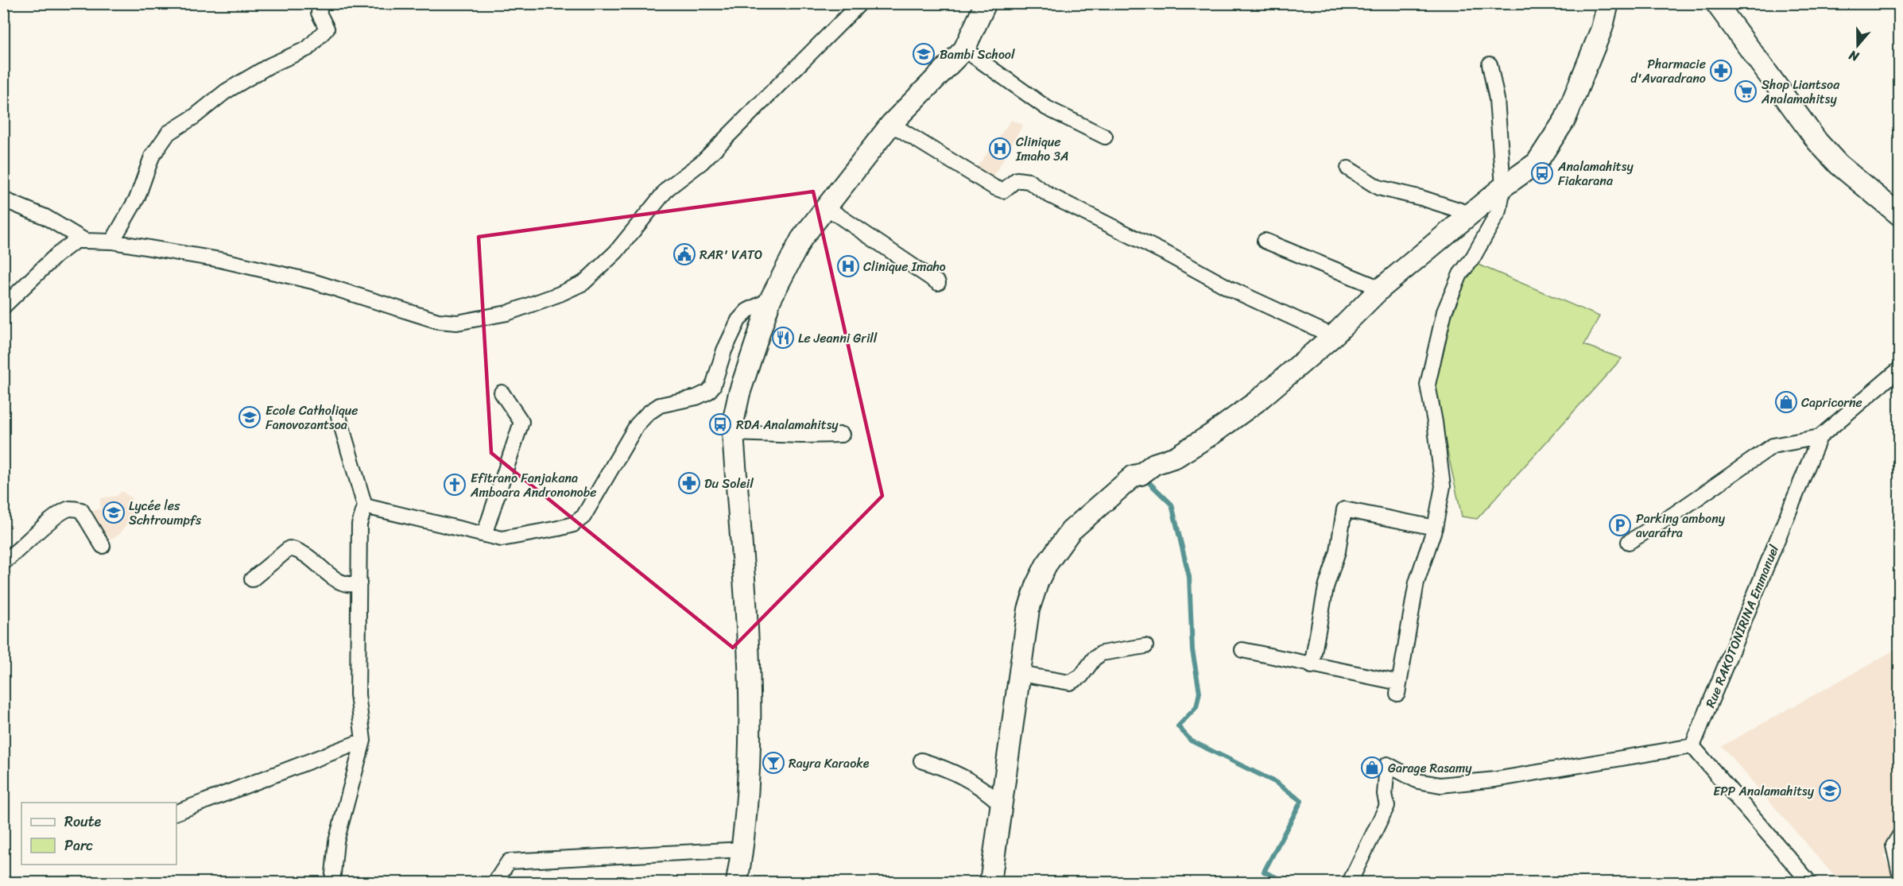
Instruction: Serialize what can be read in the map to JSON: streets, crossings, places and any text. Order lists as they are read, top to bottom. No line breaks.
{"streets":{"street":["Rue RAKOTONIRINA Emmanuel"]},"places":{"school or university":["Bambi School","Ecole Catholique Fanovozantsoa","Lycée les Schtroumpfs","EPP Analamahitsy"],"pharmacy":["Pharmacie d'Avaradrano","Du Soleil"],"supermarket":["Shop Liantsoa Analamahitsy"],"hospital":["Clinique Imaho 3A","Clinique Imaho"],"bus stop":["Analamahitsy Fiakarana","RDA Analamahitsy"],"public building":["RAR' VATO"],"restaurant":["Le Jeanni Grill"],"shop":["Capricorne","Garage Rasamy"],"church":["Efitrano Fanjakana Amboara Andrononobe"],"parking":["Parking ambony avaratra"],"bar":["Rayra Karaoke"]},"legend":["Route","Parc"],"north":"bottom"}
